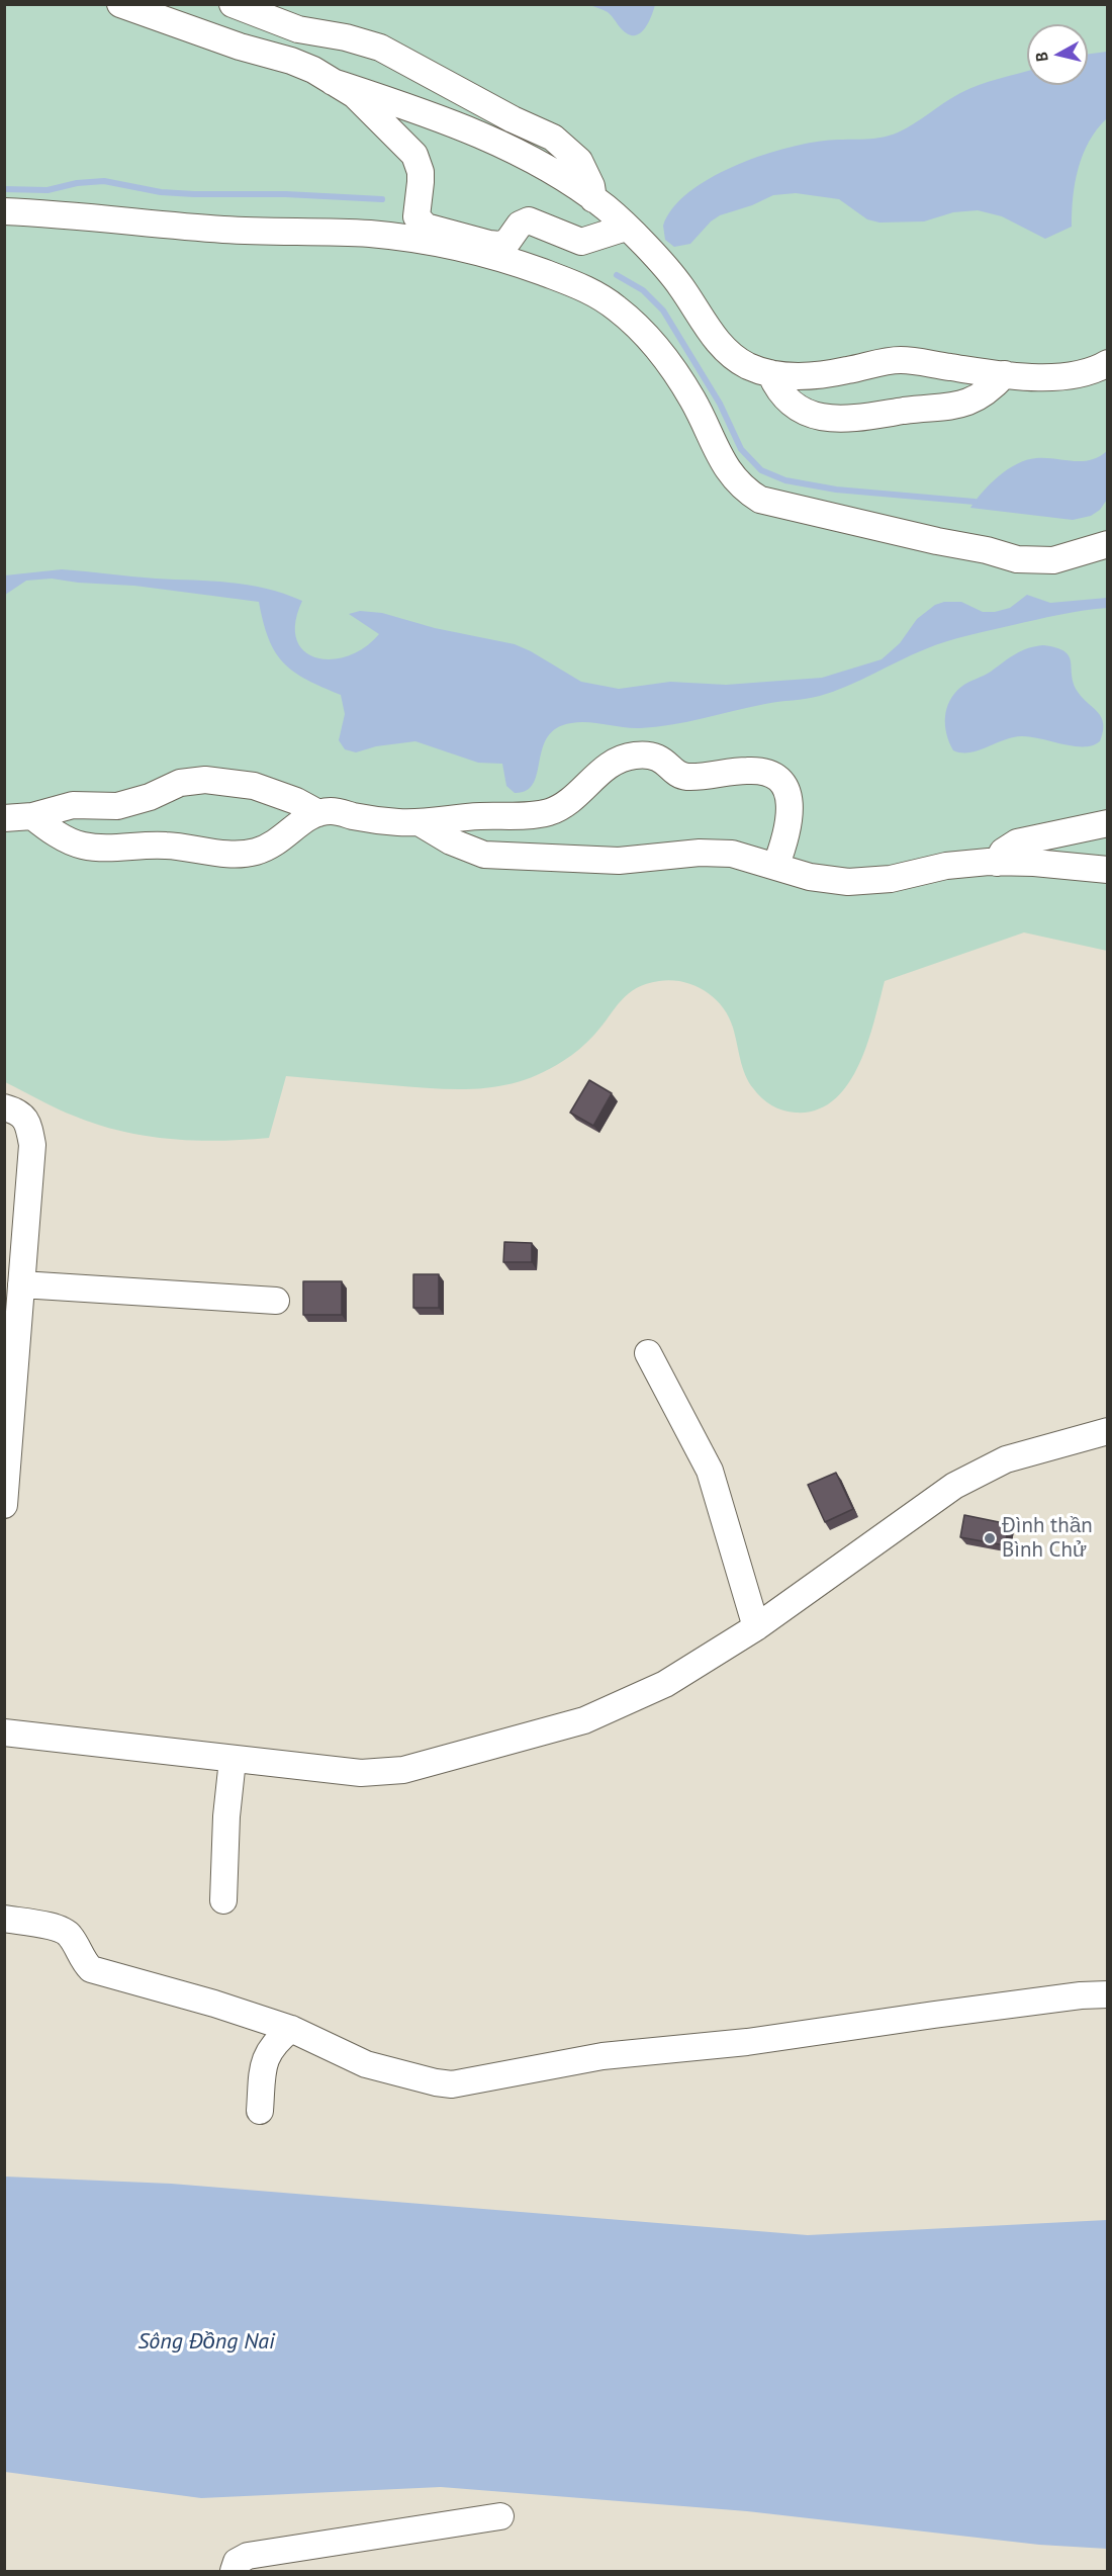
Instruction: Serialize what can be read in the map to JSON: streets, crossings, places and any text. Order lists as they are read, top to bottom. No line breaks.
{"water":["Sông Đồng Nai"],"places":["Đình thần Bình Chử"],"north":"left"}
